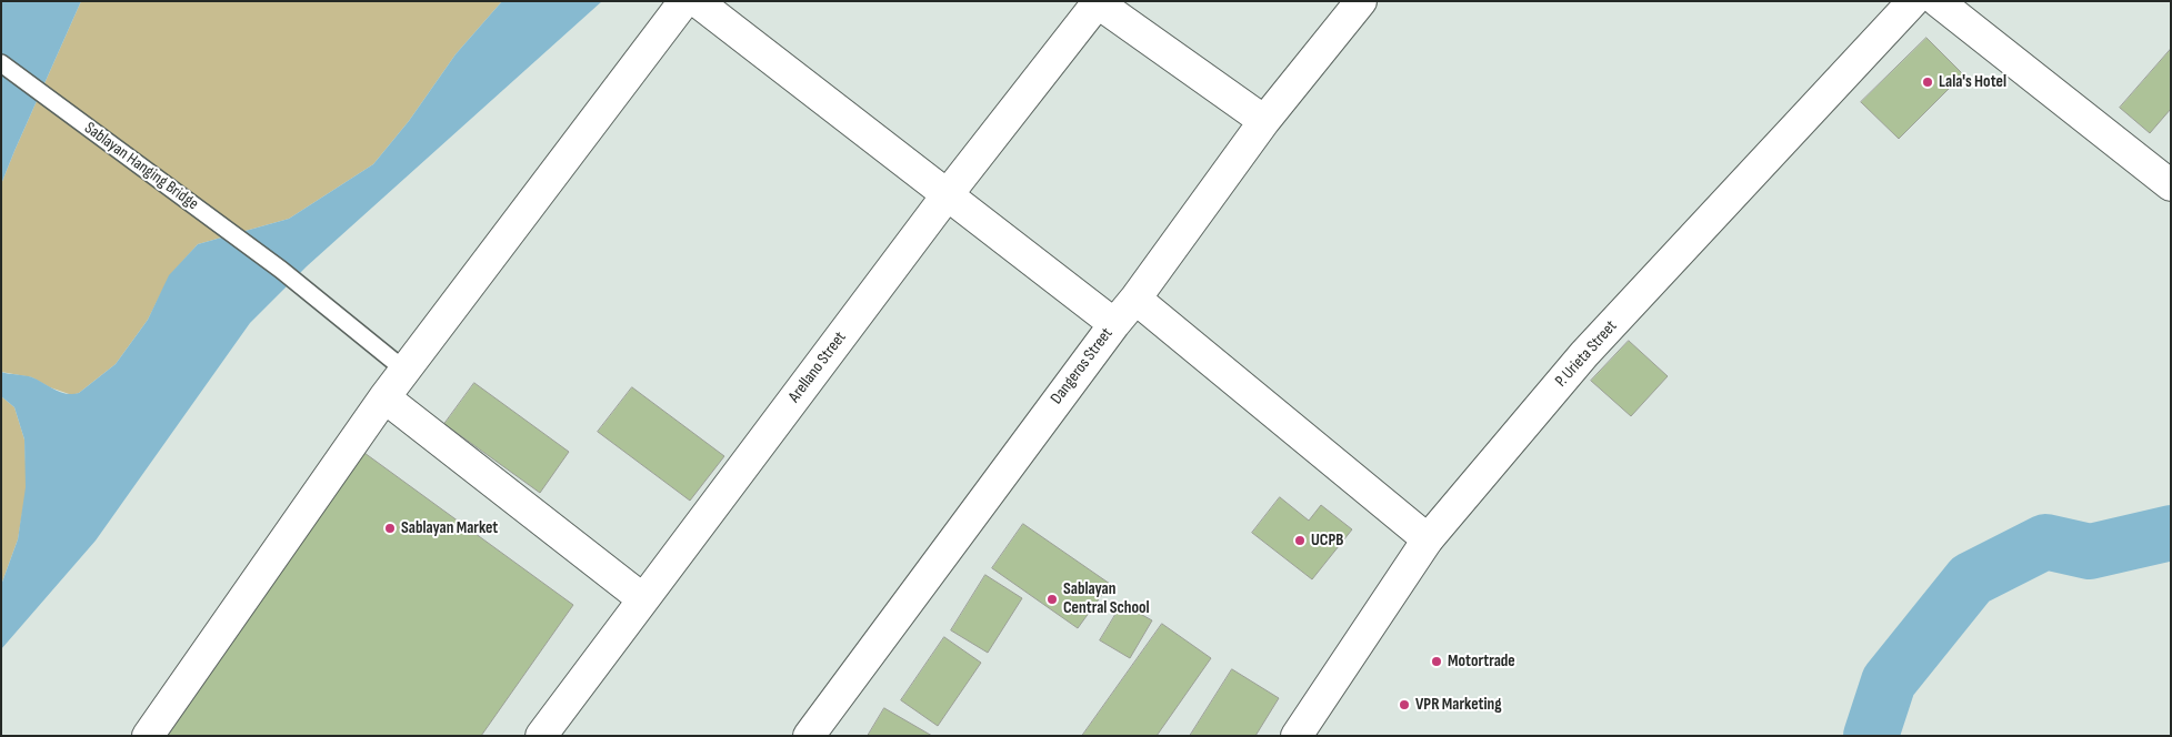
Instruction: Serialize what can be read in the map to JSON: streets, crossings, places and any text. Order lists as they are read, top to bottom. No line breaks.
{"streets":{"street":["P. Urieta Street","Dangeros Street","Arellano Street"],"lane":["Sablayan Hanging Bridge"]},"places":["Lala's Hotel","Sablayan Market","UCPB","Sablayan Central School","Motortrade","VPR Marketing"]}
